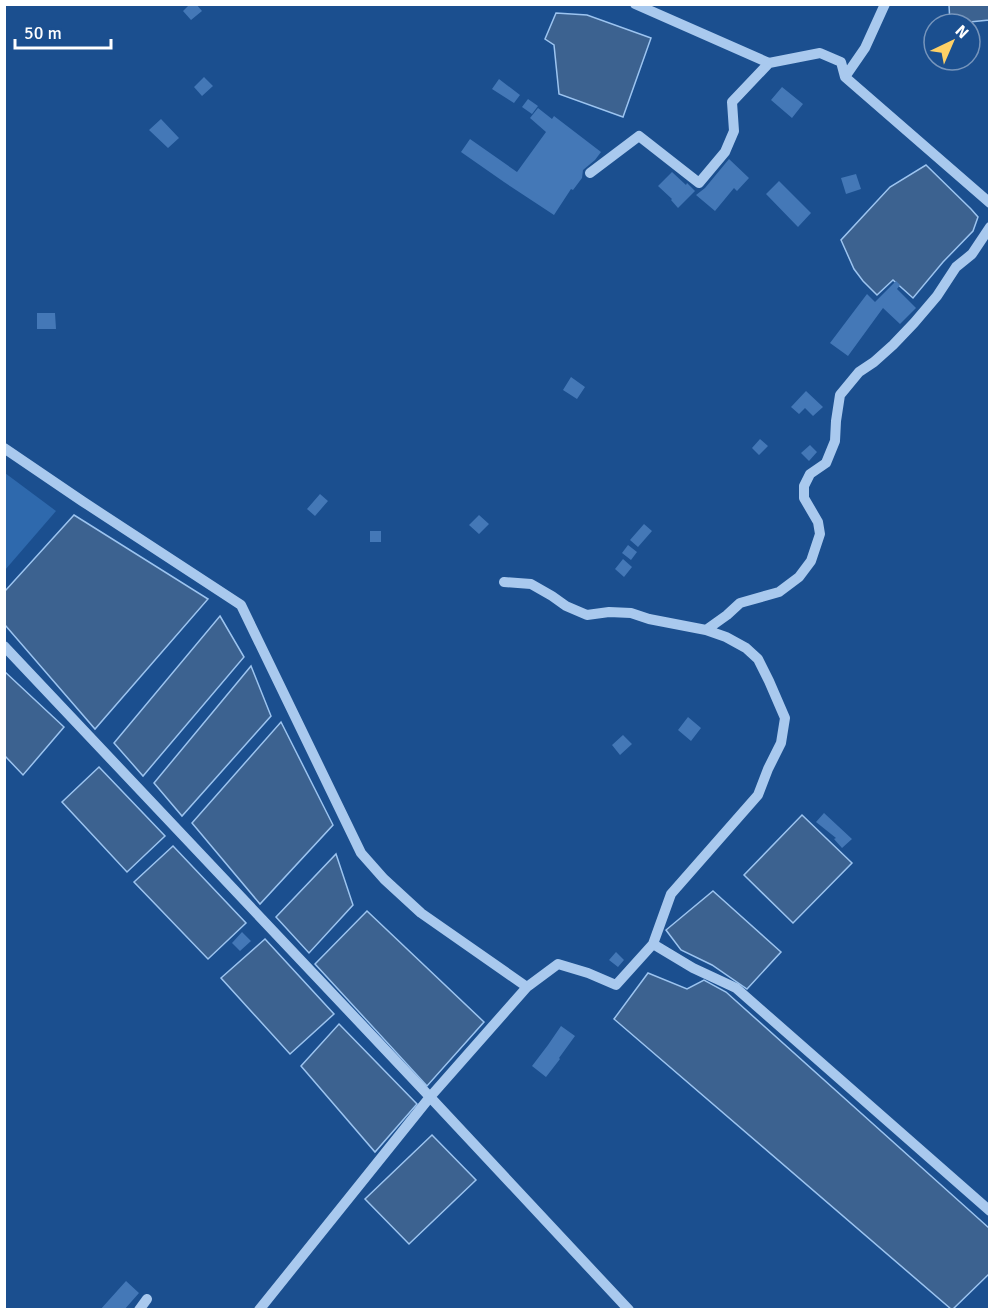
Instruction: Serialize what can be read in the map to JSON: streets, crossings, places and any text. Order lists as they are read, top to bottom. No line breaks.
{"scale_bar":"50 m","north":"top right"}
